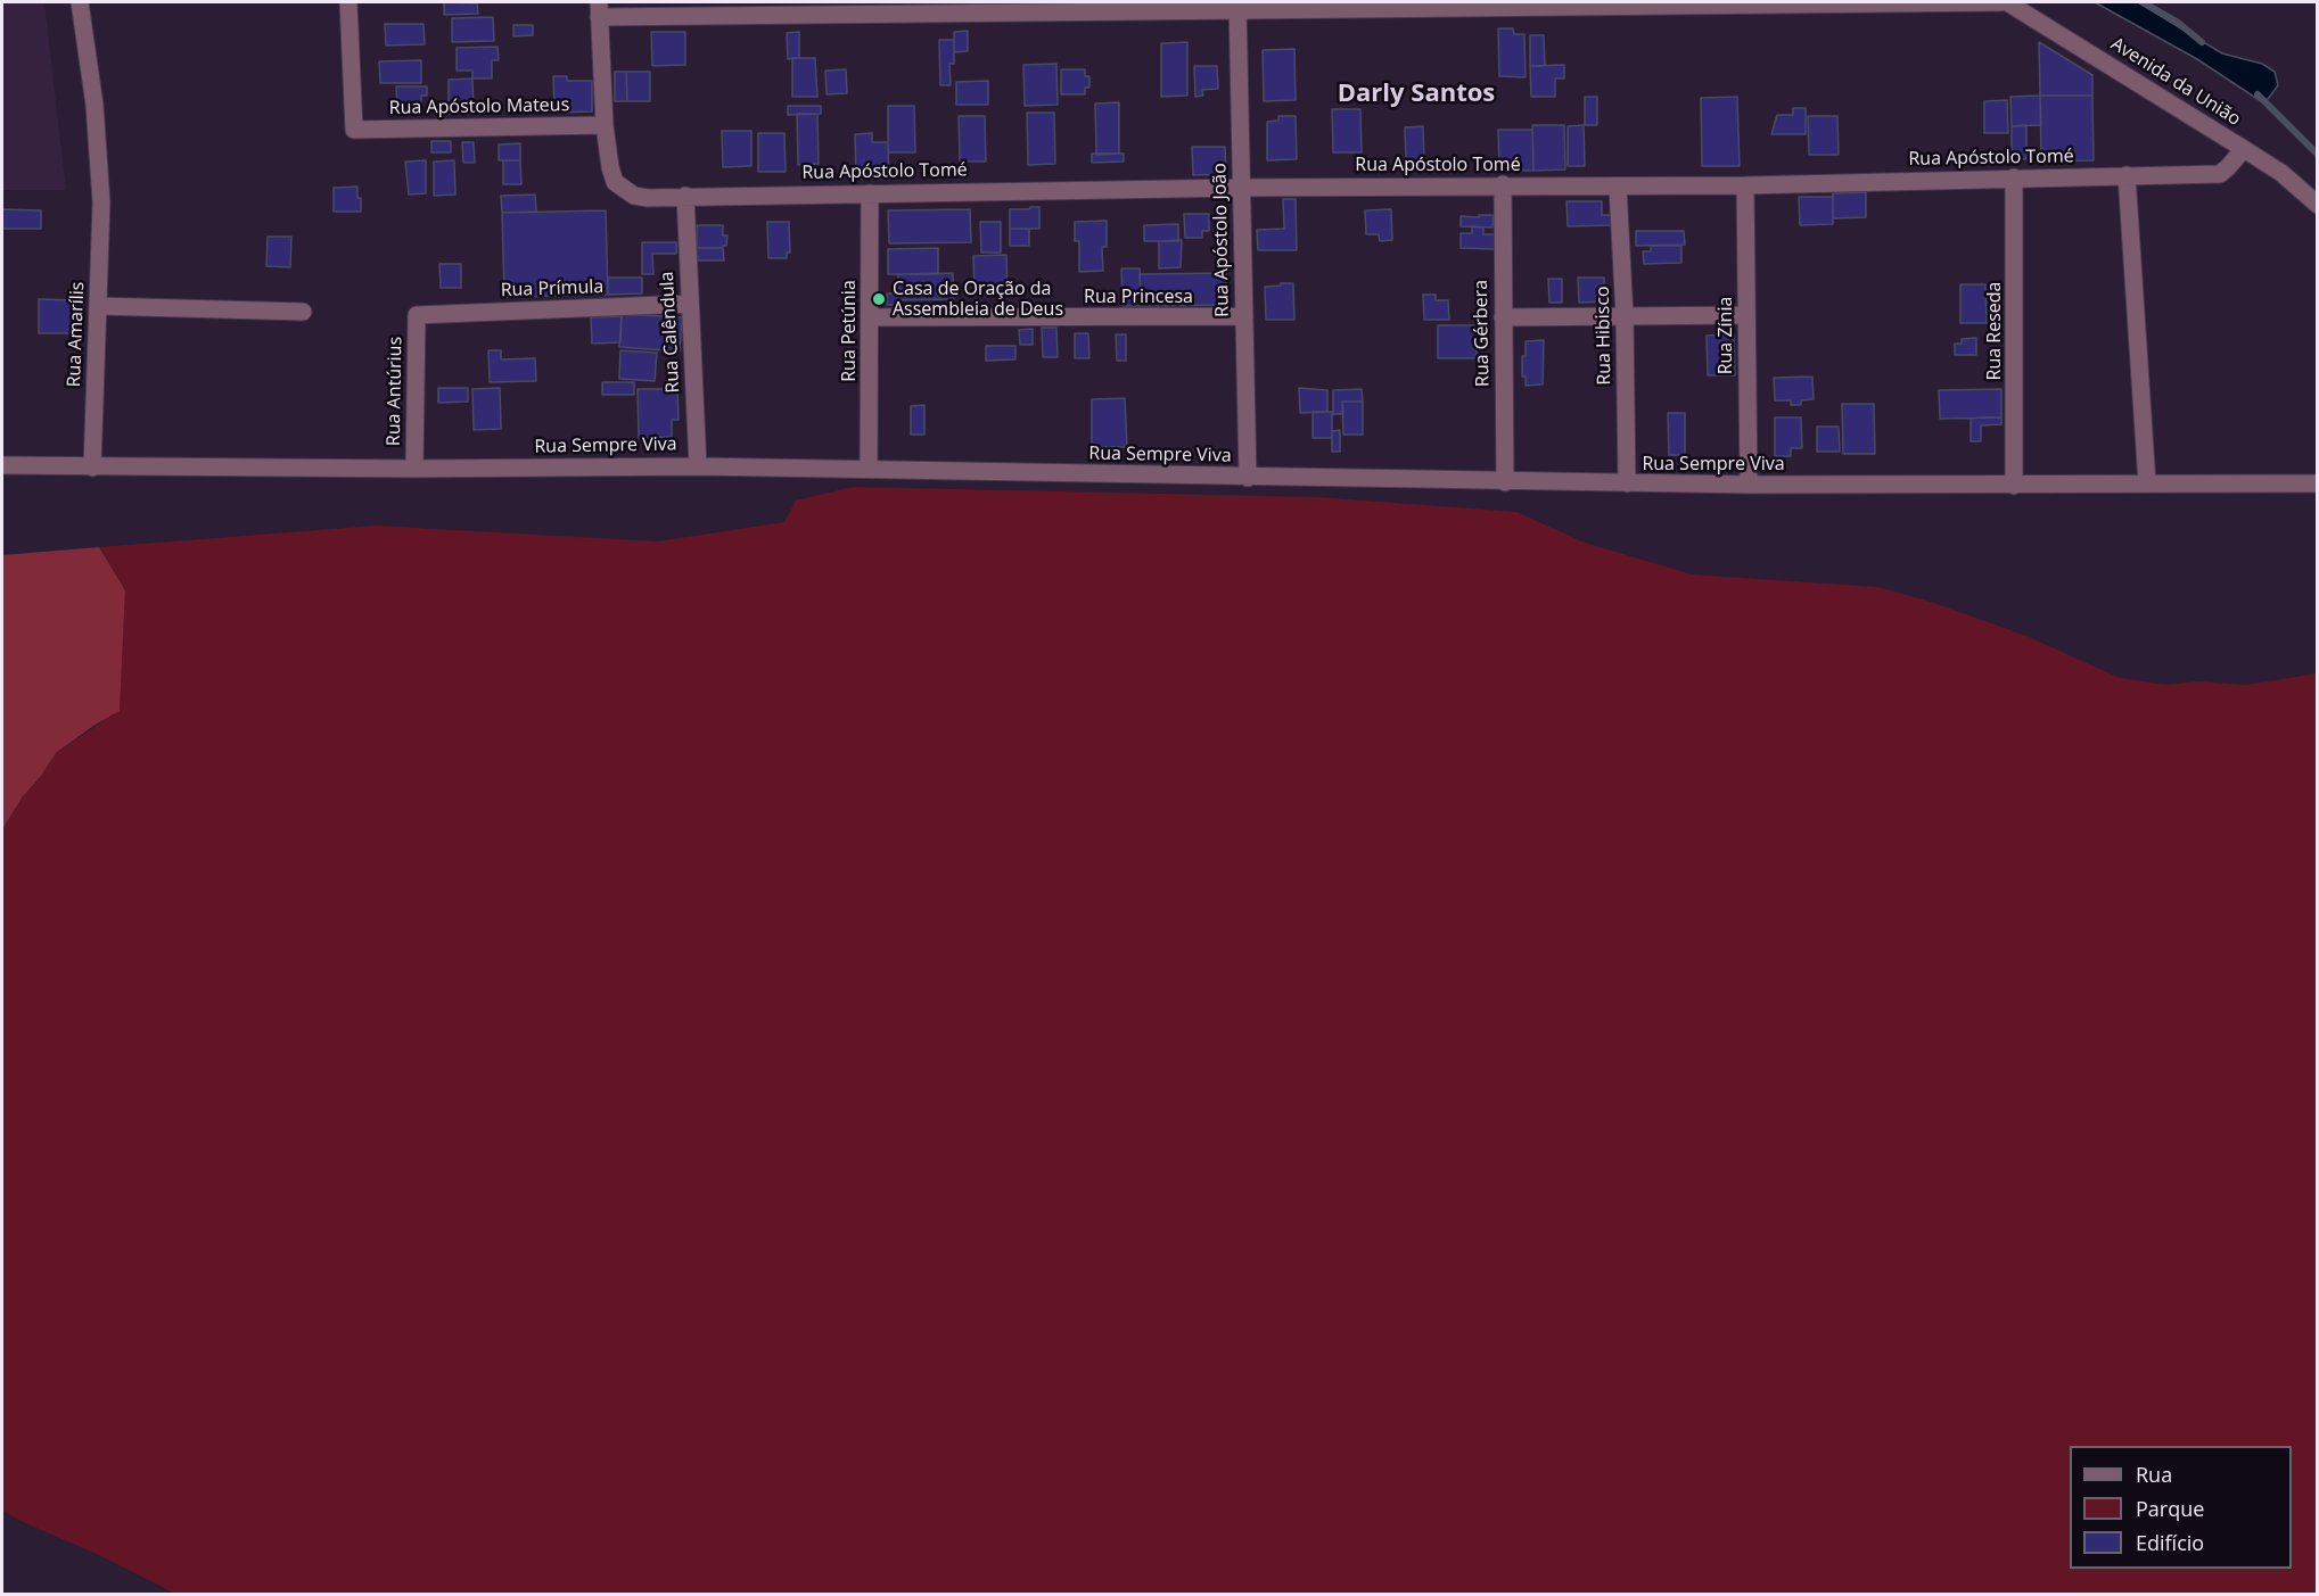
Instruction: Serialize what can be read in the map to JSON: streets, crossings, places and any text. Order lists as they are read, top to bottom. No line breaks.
{"streets":{"street":["Avenida da União","Rua Apóstolo Mateus","Rua Apóstolo Tomé","Rua Apóstolo João","Rua Prímula","Rua Princesa","Rua Petúnia","Rua Reseda","Rua Calêndula","Rua Gérbera","Rua Amarílis","Rua Hibisco","Rua Zínia","Rua Antúrius","Rua Sempre Viva"]},"crossings":[["Avenida da União","Rua Apóstolo Tomé"],["Rua Apóstolo Mateus","Rua Apóstolo Tomé"],["Rua Apóstolo Tomé","Rua Apóstolo João"],["Rua Apóstolo Tomé","Rua Petúnia"],["Rua Apóstolo Tomé","Rua Reseda"],["Rua Apóstolo Tomé","Rua Calêndula"],["Rua Apóstolo Tomé","Rua Gérbera"],["Rua Apóstolo Tomé","Rua Hibisco"],["Rua Apóstolo Tomé","Rua Zínia"],["Rua Apóstolo João","Rua Princesa"],["Rua Apóstolo João","Rua Sempre Viva"],["Rua Prímula","Rua Calêndula"],["Rua Prímula","Rua Antúrius"],["Rua Princesa","Rua Petúnia"],["Rua Petúnia","Rua Sempre Viva"],["Rua Reseda","Rua Sempre Viva"],["Rua Calêndula","Rua Sempre Viva"],["Rua Gérbera","Rua Sempre Viva"],["Rua Amarílis","Rua Sempre Viva"],["Rua Hibisco","Rua Sempre Viva"],["Rua Zínia","Rua Sempre Viva"],["Rua Antúrius","Rua Sempre Viva"]],"districts":["Darly Santos"],"places":["Casa de Oração da Assembleia de Deus"],"legend":["Rua","Parque","Edifício"]}
